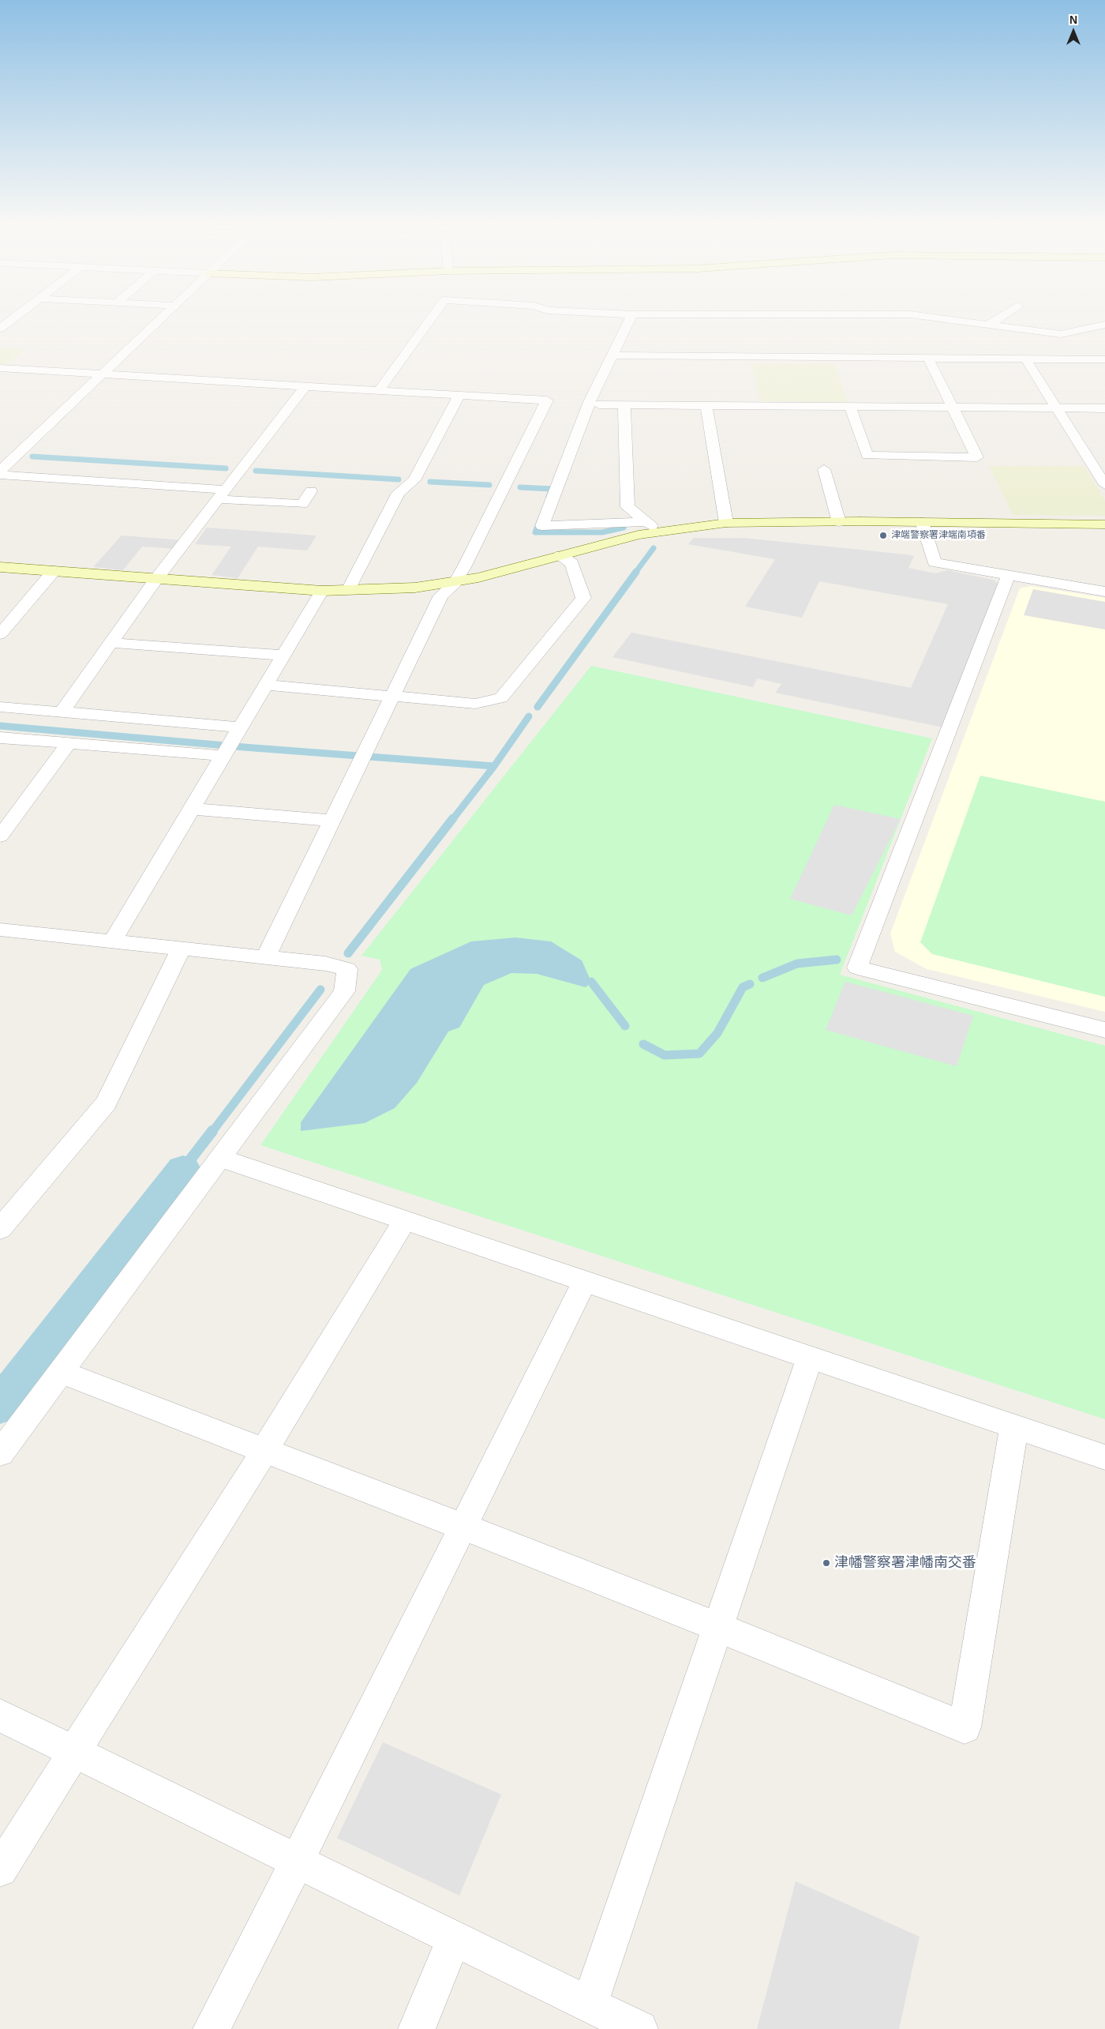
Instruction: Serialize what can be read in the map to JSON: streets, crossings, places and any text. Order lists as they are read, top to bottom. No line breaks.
{"places":["津端警察署津端南項番","津幡警察署津幡南交番"],"north":"top"}
